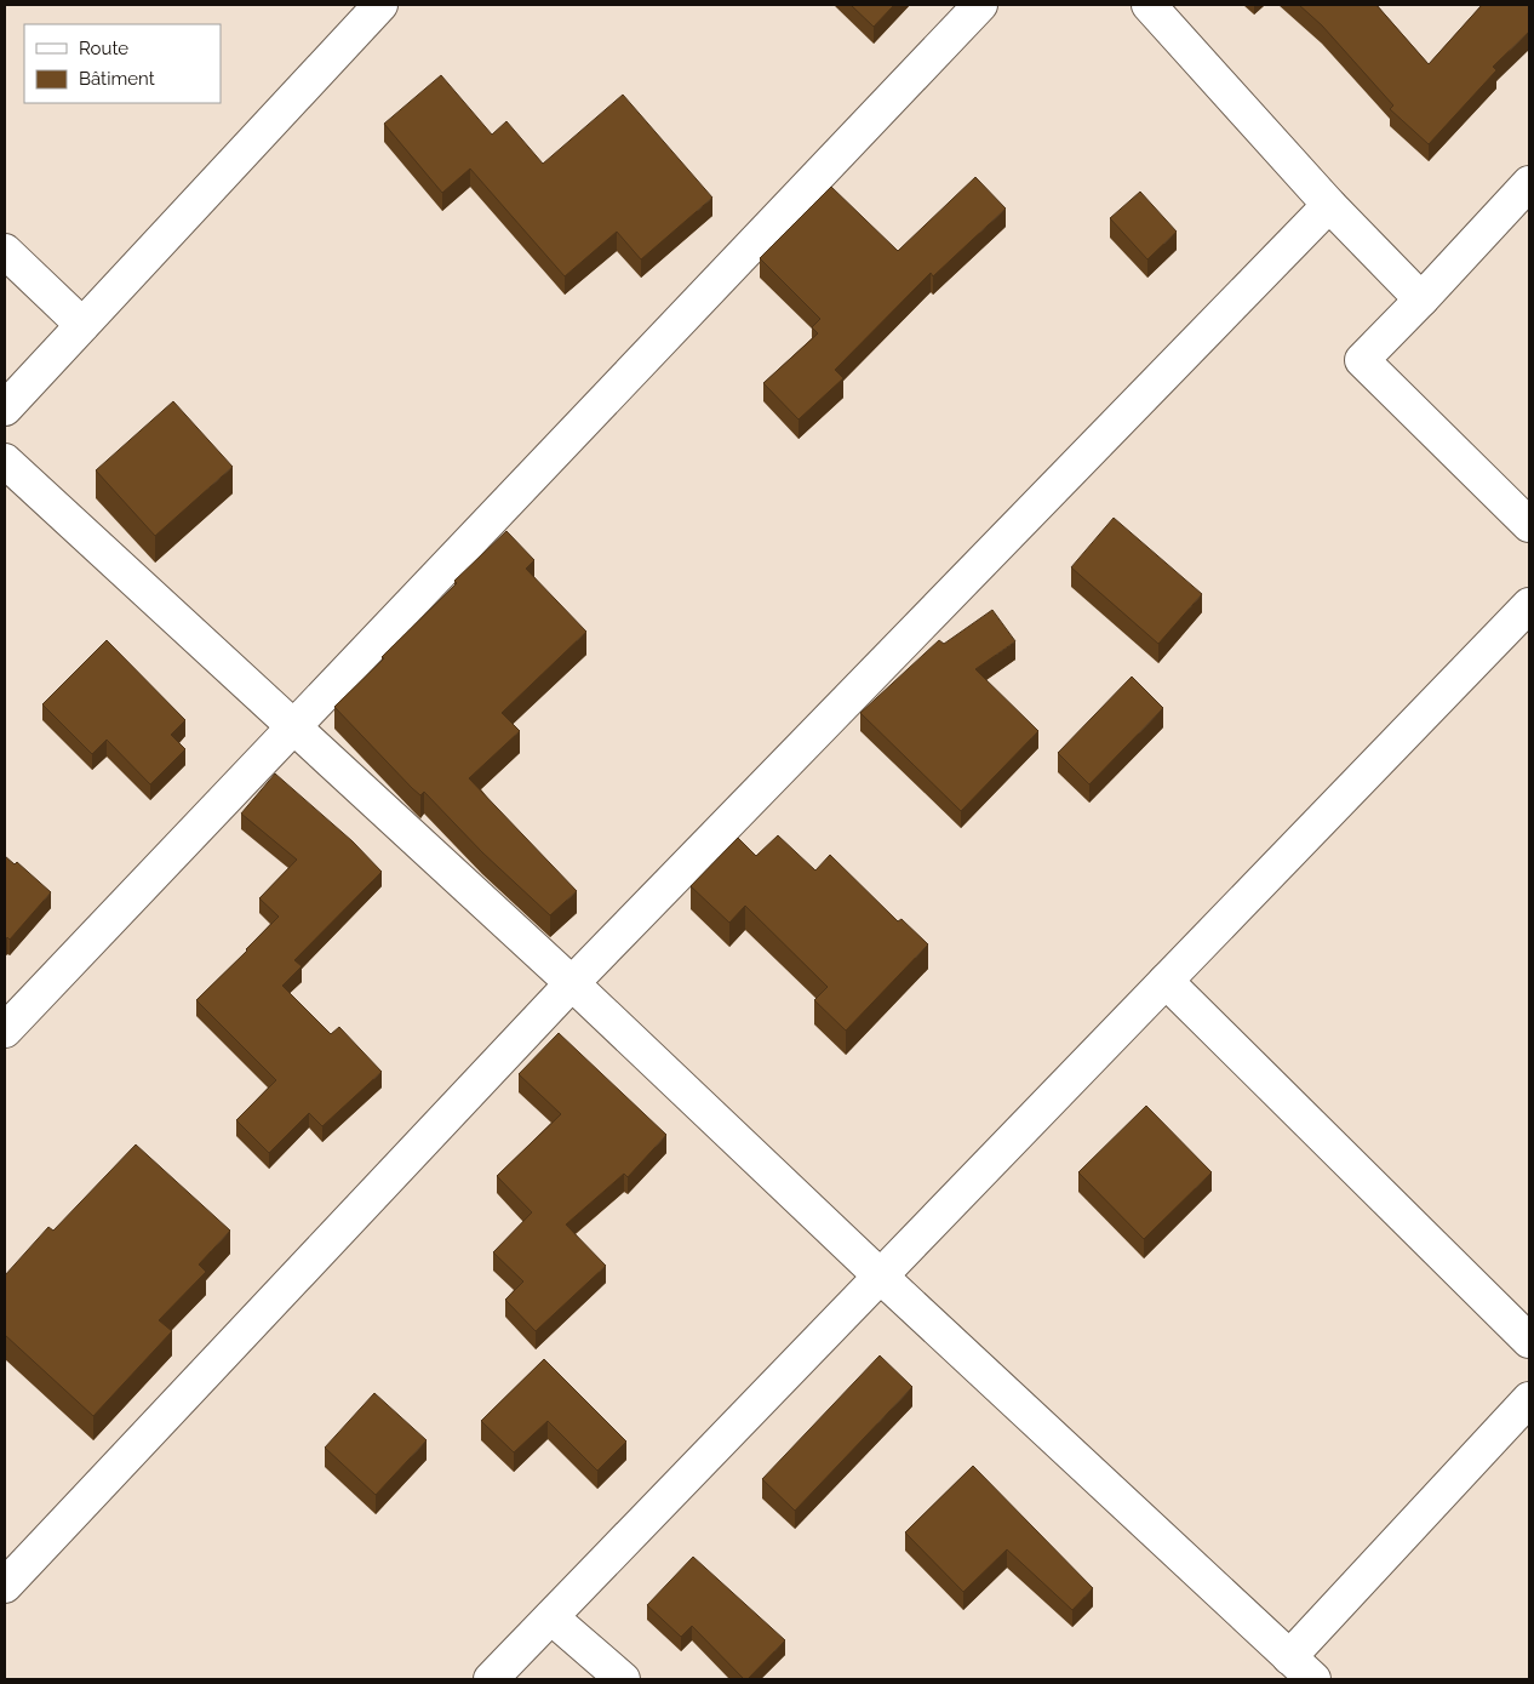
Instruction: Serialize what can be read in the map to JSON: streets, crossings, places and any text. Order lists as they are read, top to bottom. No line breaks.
{"legend":["Route","Bâtiment"]}
